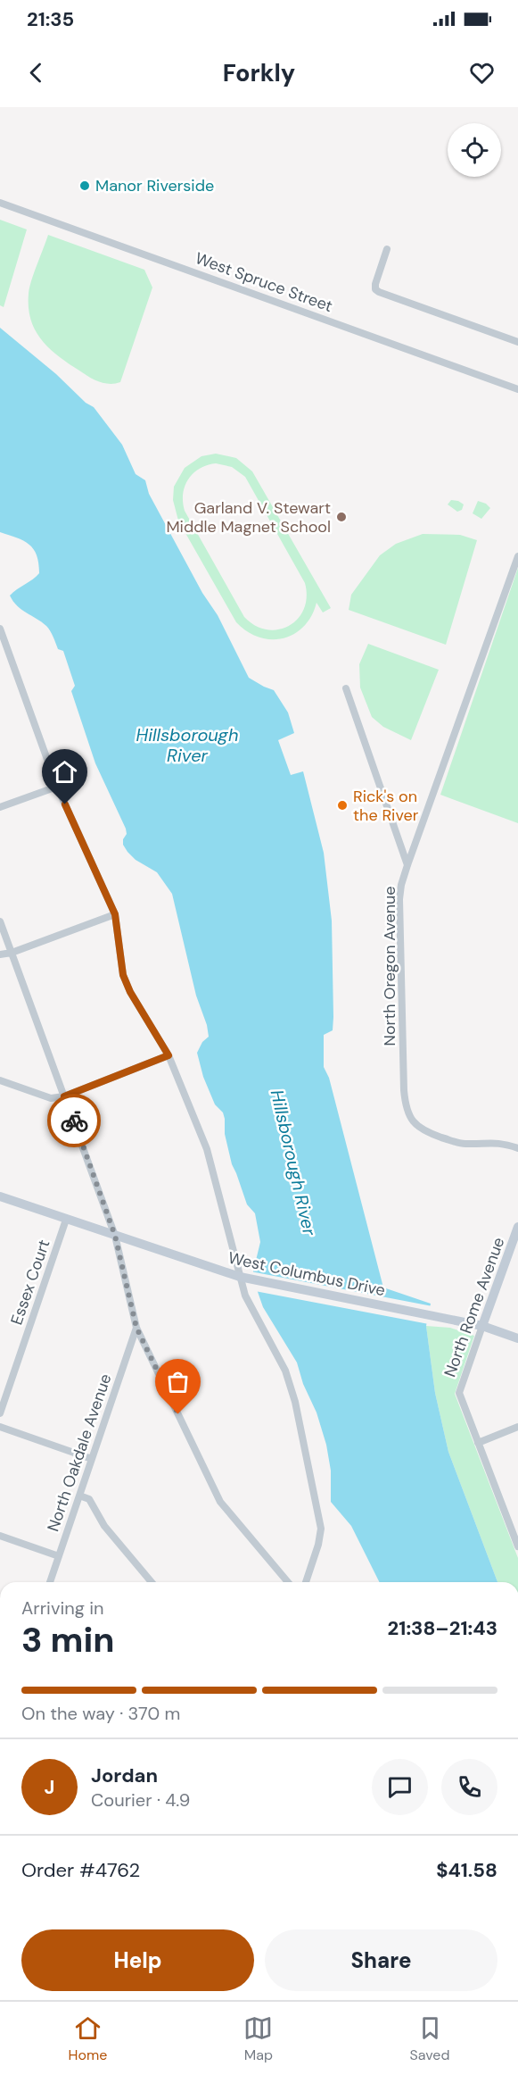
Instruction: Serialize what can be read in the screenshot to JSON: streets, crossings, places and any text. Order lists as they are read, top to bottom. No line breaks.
{"streets":{"main road":["West Columbus Drive","North Rome Avenue"],"street":["West Spruce Street","North Oregon Avenue","Essex Court","North Oakdale Avenue"]},"crossings":[["West Columbus Drive","Essex Court"],["West Columbus Drive","North Rome Avenue"]],"water":["Hillsborough River"],"places":["Manor Riverside","Garland V. Stewart Middle Magnet School","Rick's on the River"],"page":{"status":"21:35","header":"Forkly","heading":["3 min","Arriving in","21:38–21:43"],"panel":["Jordan","Courier · 4.9","Order #4762","$41.58"],"bar":"On the way · 370 m","round":"J","buttons":["Help","Share"],"tabs":["Home","Map","Saved"]}}
